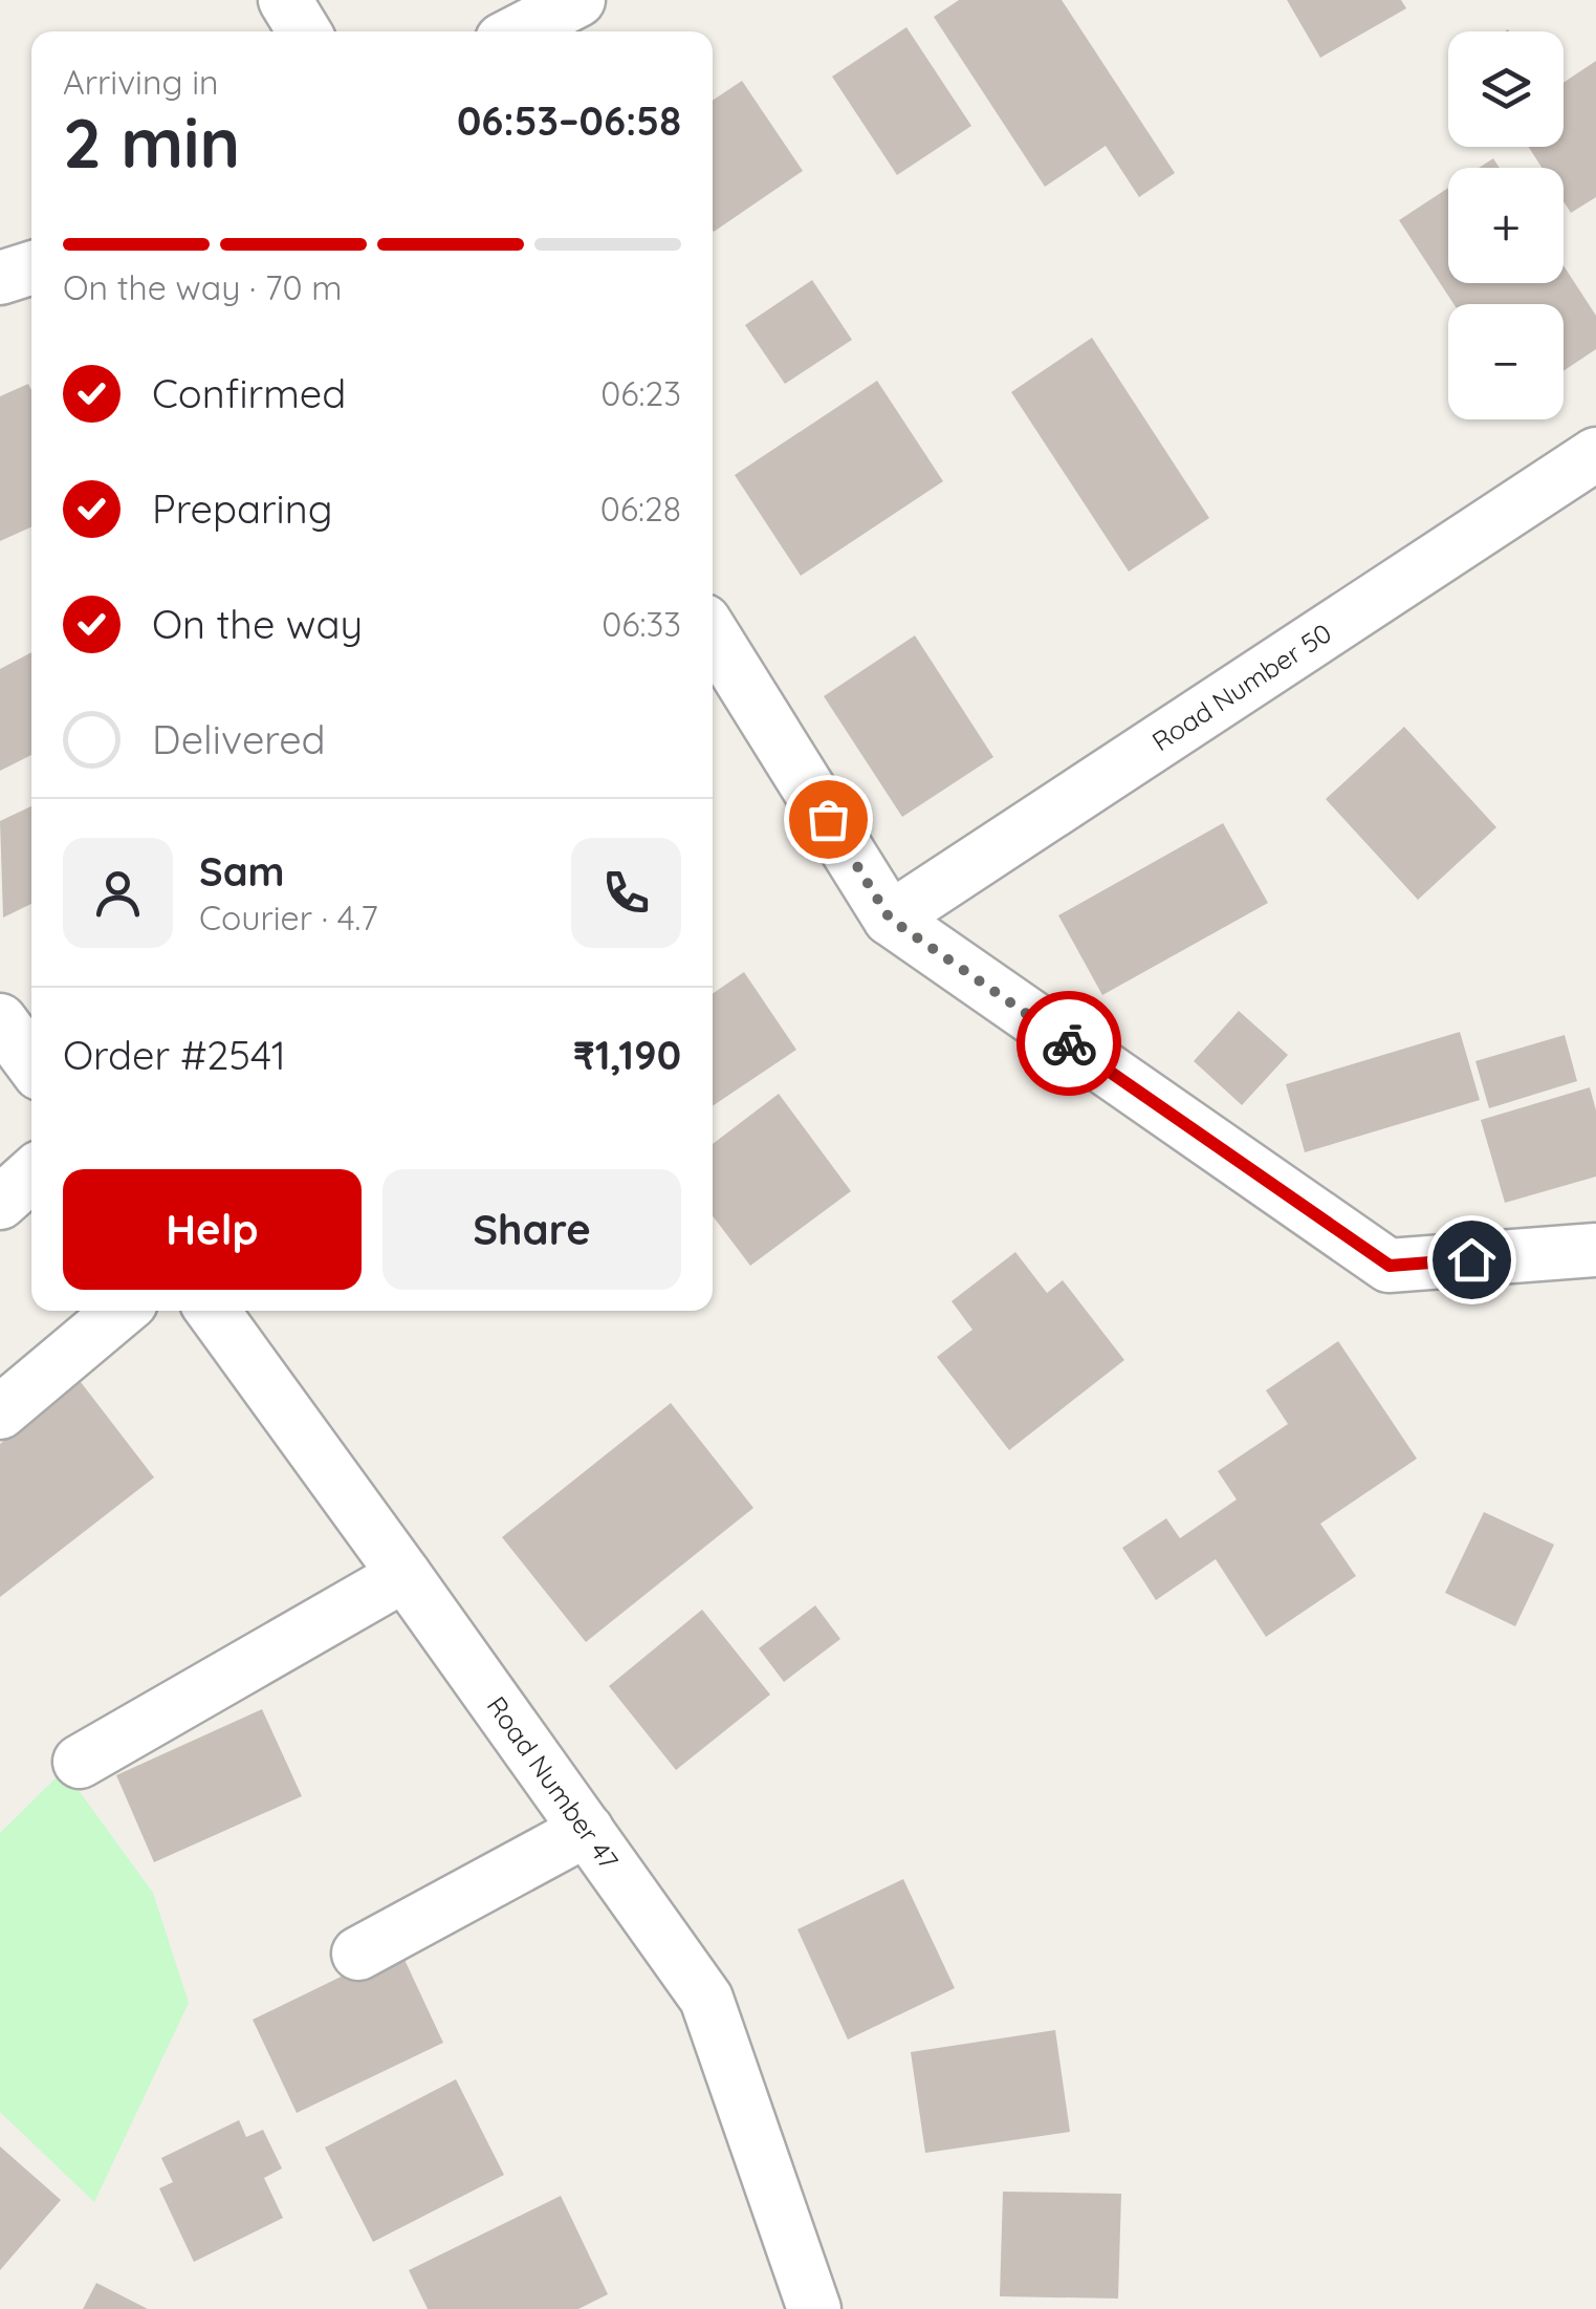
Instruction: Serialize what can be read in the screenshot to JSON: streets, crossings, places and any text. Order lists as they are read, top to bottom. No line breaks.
{"streets":{"street":["Road Number 50","Road Number 47"]},"page":{"map_buttons":["+","−"],"heading":["2 min","Arriving in","06:53–06:58"],"panel":["Sam","Courier · 4.7","Order #2541","₹1,190"],"bar":"On the way · 70 m","list":[["Confirmed","06:23"],["Preparing","06:28"],["On the way","06:33"],"Delivered"],"buttons":["Help","Share"]}}
